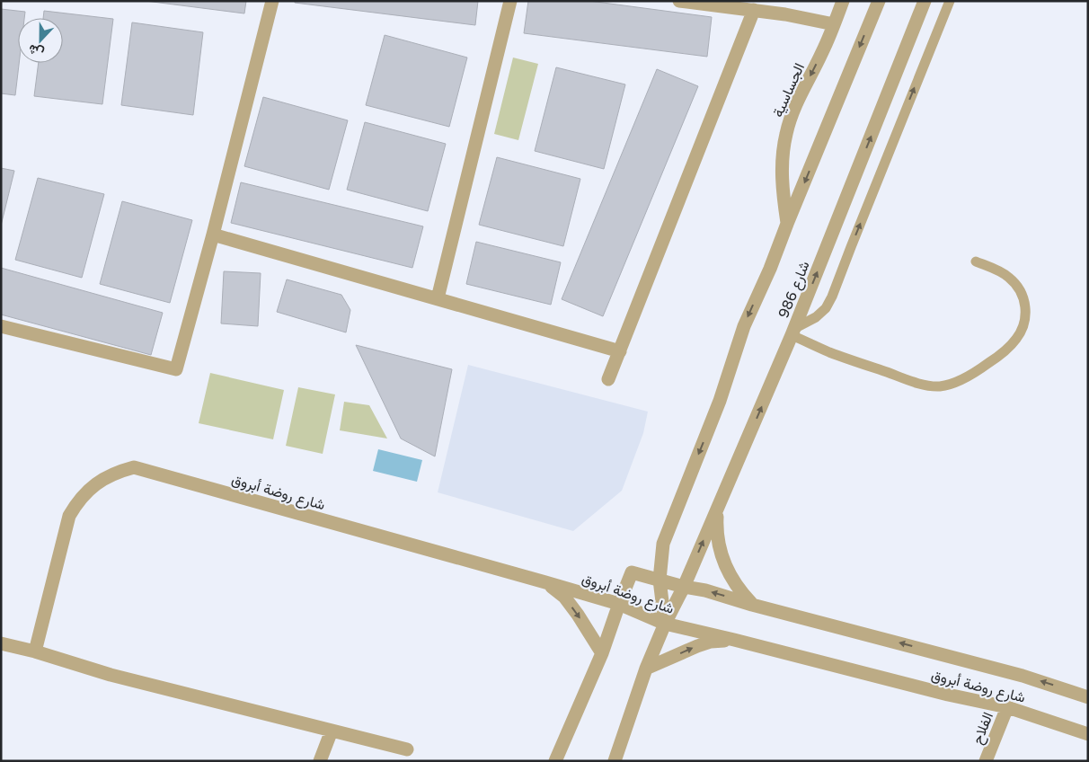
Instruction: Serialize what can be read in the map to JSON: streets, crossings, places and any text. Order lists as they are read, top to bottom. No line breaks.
{"streets":{"street":["الجساسية","شارع 986","شارع روضة أبروق","الفلاح"]},"crossings":[["الجساسية","شارع 986"],["شارع 986","شارع روضة أبروق"],["شارع روضة أبروق","الفلاح"]],"north":"bottom"}
